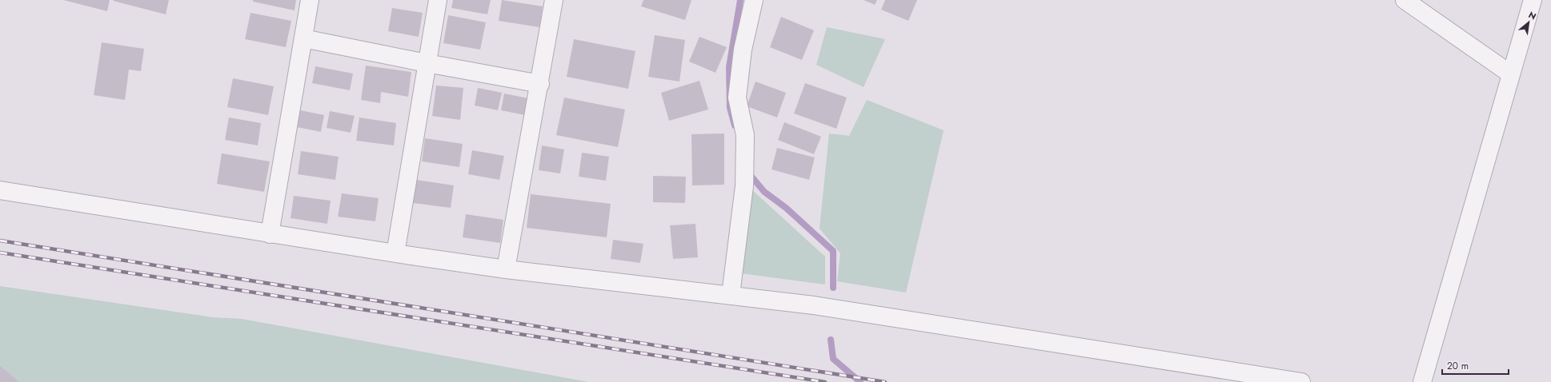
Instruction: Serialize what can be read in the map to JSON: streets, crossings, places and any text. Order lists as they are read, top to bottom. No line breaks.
{"scale_bar":"20 m","north":"top right"}
